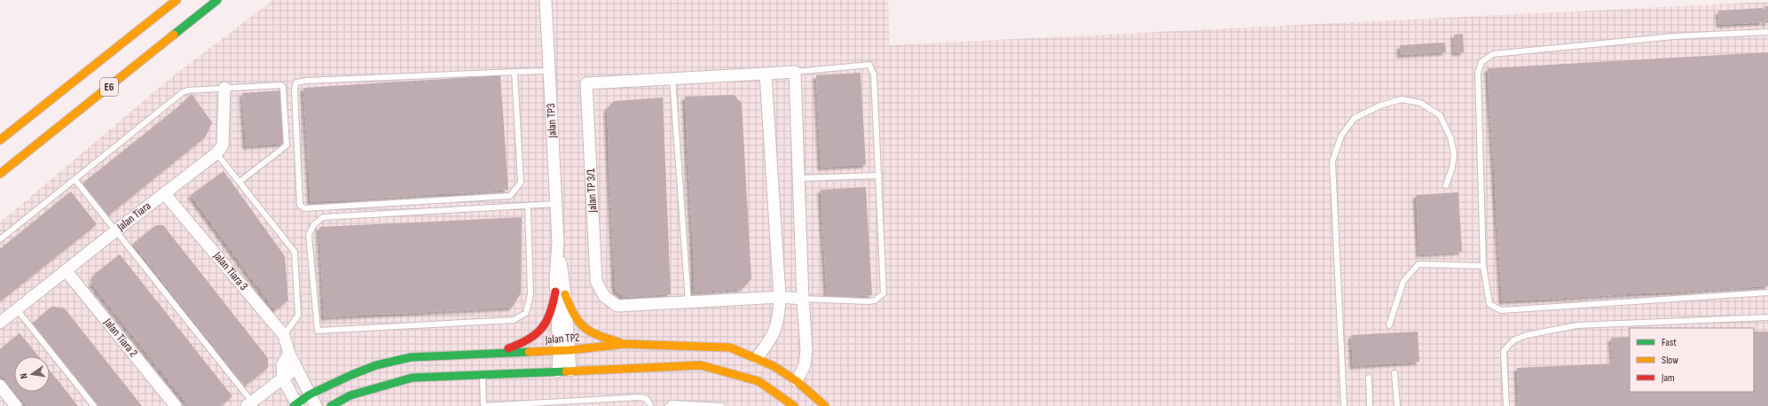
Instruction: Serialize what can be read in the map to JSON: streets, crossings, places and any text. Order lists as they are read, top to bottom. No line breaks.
{"streets":{"main road":["E6","Jalan TP2"],"street":["Jalan TP3","Jalan TP 3/1","Jalan Tiara","Jalan Tiara 3","Jalan Tiara 2"]},"crossings":[["Jalan TP3","Jalan TP2"],["Jalan Tiara","Jalan Tiara 3"],["Jalan Tiara","Jalan Tiara 2"],["Jalan Tiara 3","Jalan TP2"]],"legend":["Fast","Slow","Jam"],"north":"left"}
